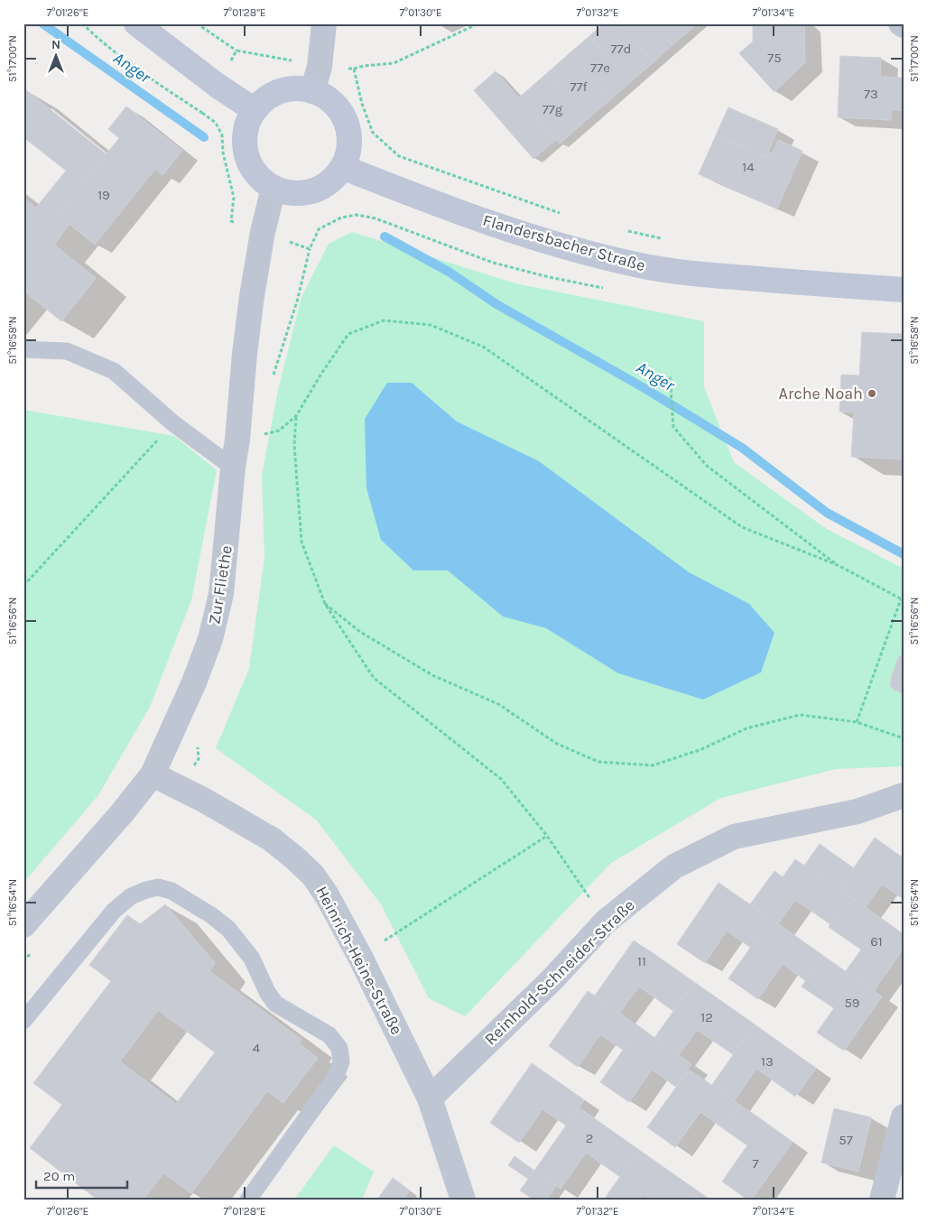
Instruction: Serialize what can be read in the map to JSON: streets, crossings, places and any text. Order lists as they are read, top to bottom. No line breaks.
{"streets":{"street":["Flandersbacher Straße","Zur Fliethe","Heinrich-Heine-Straße","Reinhold-Schneider-Straße"]},"crossings":[["Flandersbacher Straße","Zur Fliethe"],["Zur Fliethe","Heinrich-Heine-Straße"],["Heinrich-Heine-Straße","Reinhold-Schneider-Straße"]],"water":["Anger"],"places":["Arche Noah"],"house_numbers":["77d","75","77e","77f","73","77g","14","19","61","11","59","12","4","13","2","57","7"],"scale_bar":"20 m","north":"top","coordinates":["7°01'26\"E","7°01'28\"E","7°01'30\"E","7°01'32\"E","7°01'34\"E","51°17'00\"N","51°16'58\"N","51°16'56\"N","51°16'54\"N"]}
